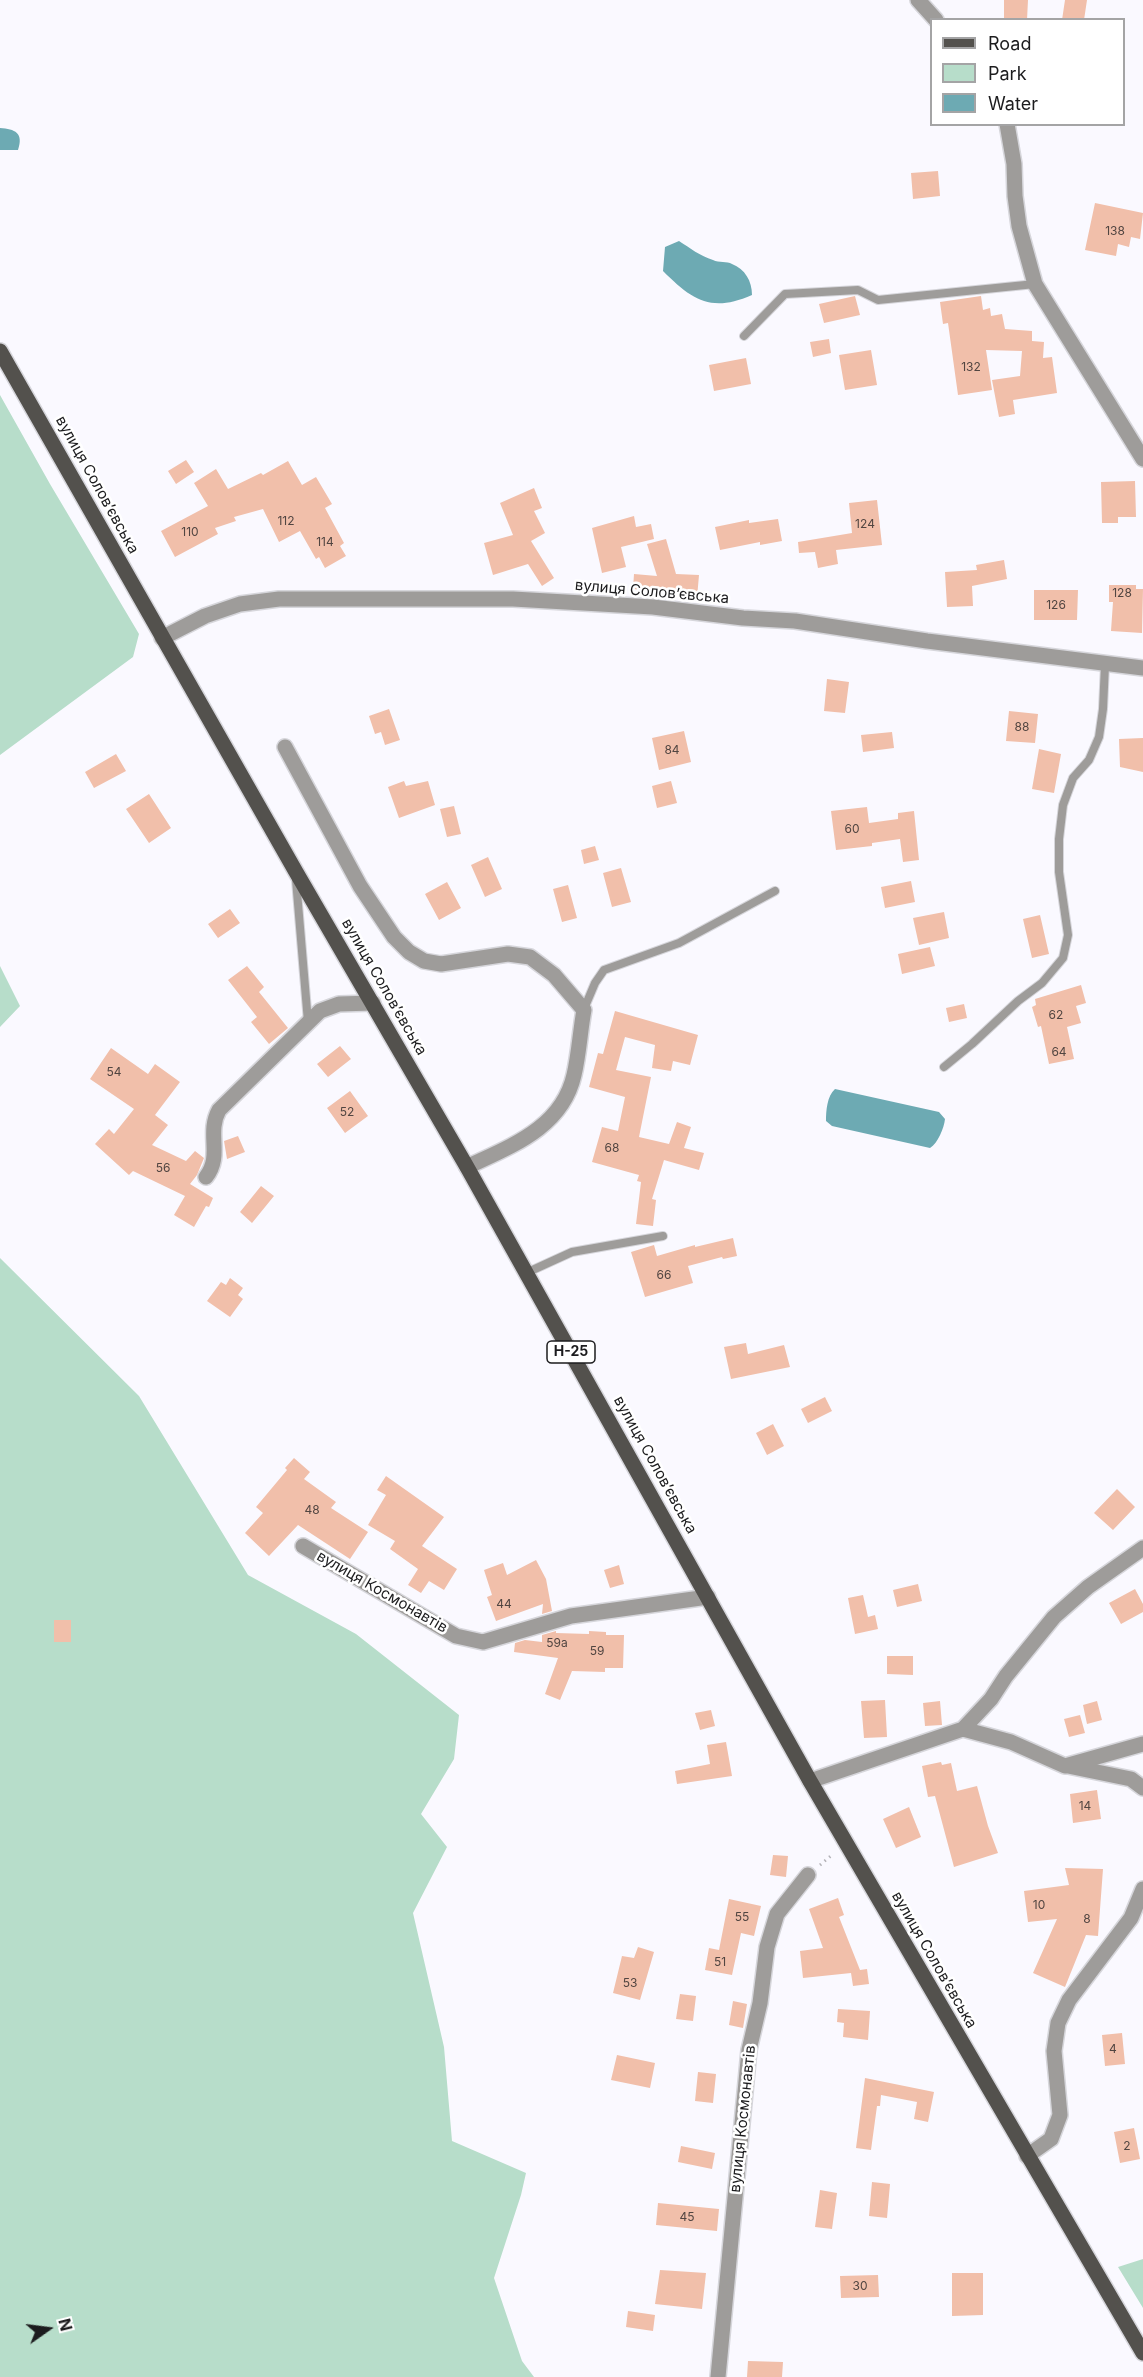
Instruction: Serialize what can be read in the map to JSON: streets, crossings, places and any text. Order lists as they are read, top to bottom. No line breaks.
{"streets":{"main road":["вулиця Соловʼєвська","Н-25"],"street":["вулиця Космонавтів"]},"crossings":[["вулиця Соловʼєвська","вулиця Космонавтів"]],"house_numbers":["138","132","112","124","110","114","128","126","88","84","60","62","64","54","52","68","56","66","48","44","59а","59","14","10","55","8","51","53","4","2","45","30"],"legend":["Road","Park","Water"],"north":"right"}
